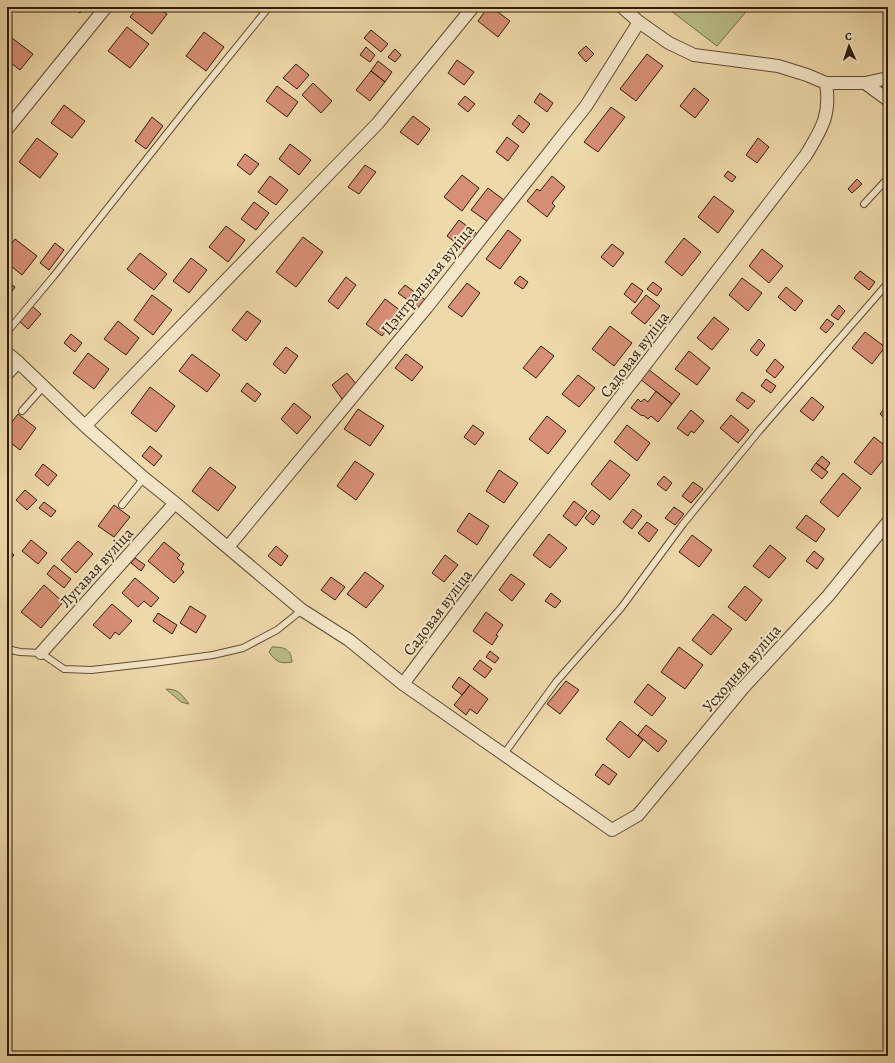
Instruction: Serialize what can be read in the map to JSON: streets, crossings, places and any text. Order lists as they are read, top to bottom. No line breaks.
{"streets":{"street":["Цэнтральная вуліца","Садовая вуліца","Лугавая вуліца","Усходняя вуліца"]},"north":"top"}
